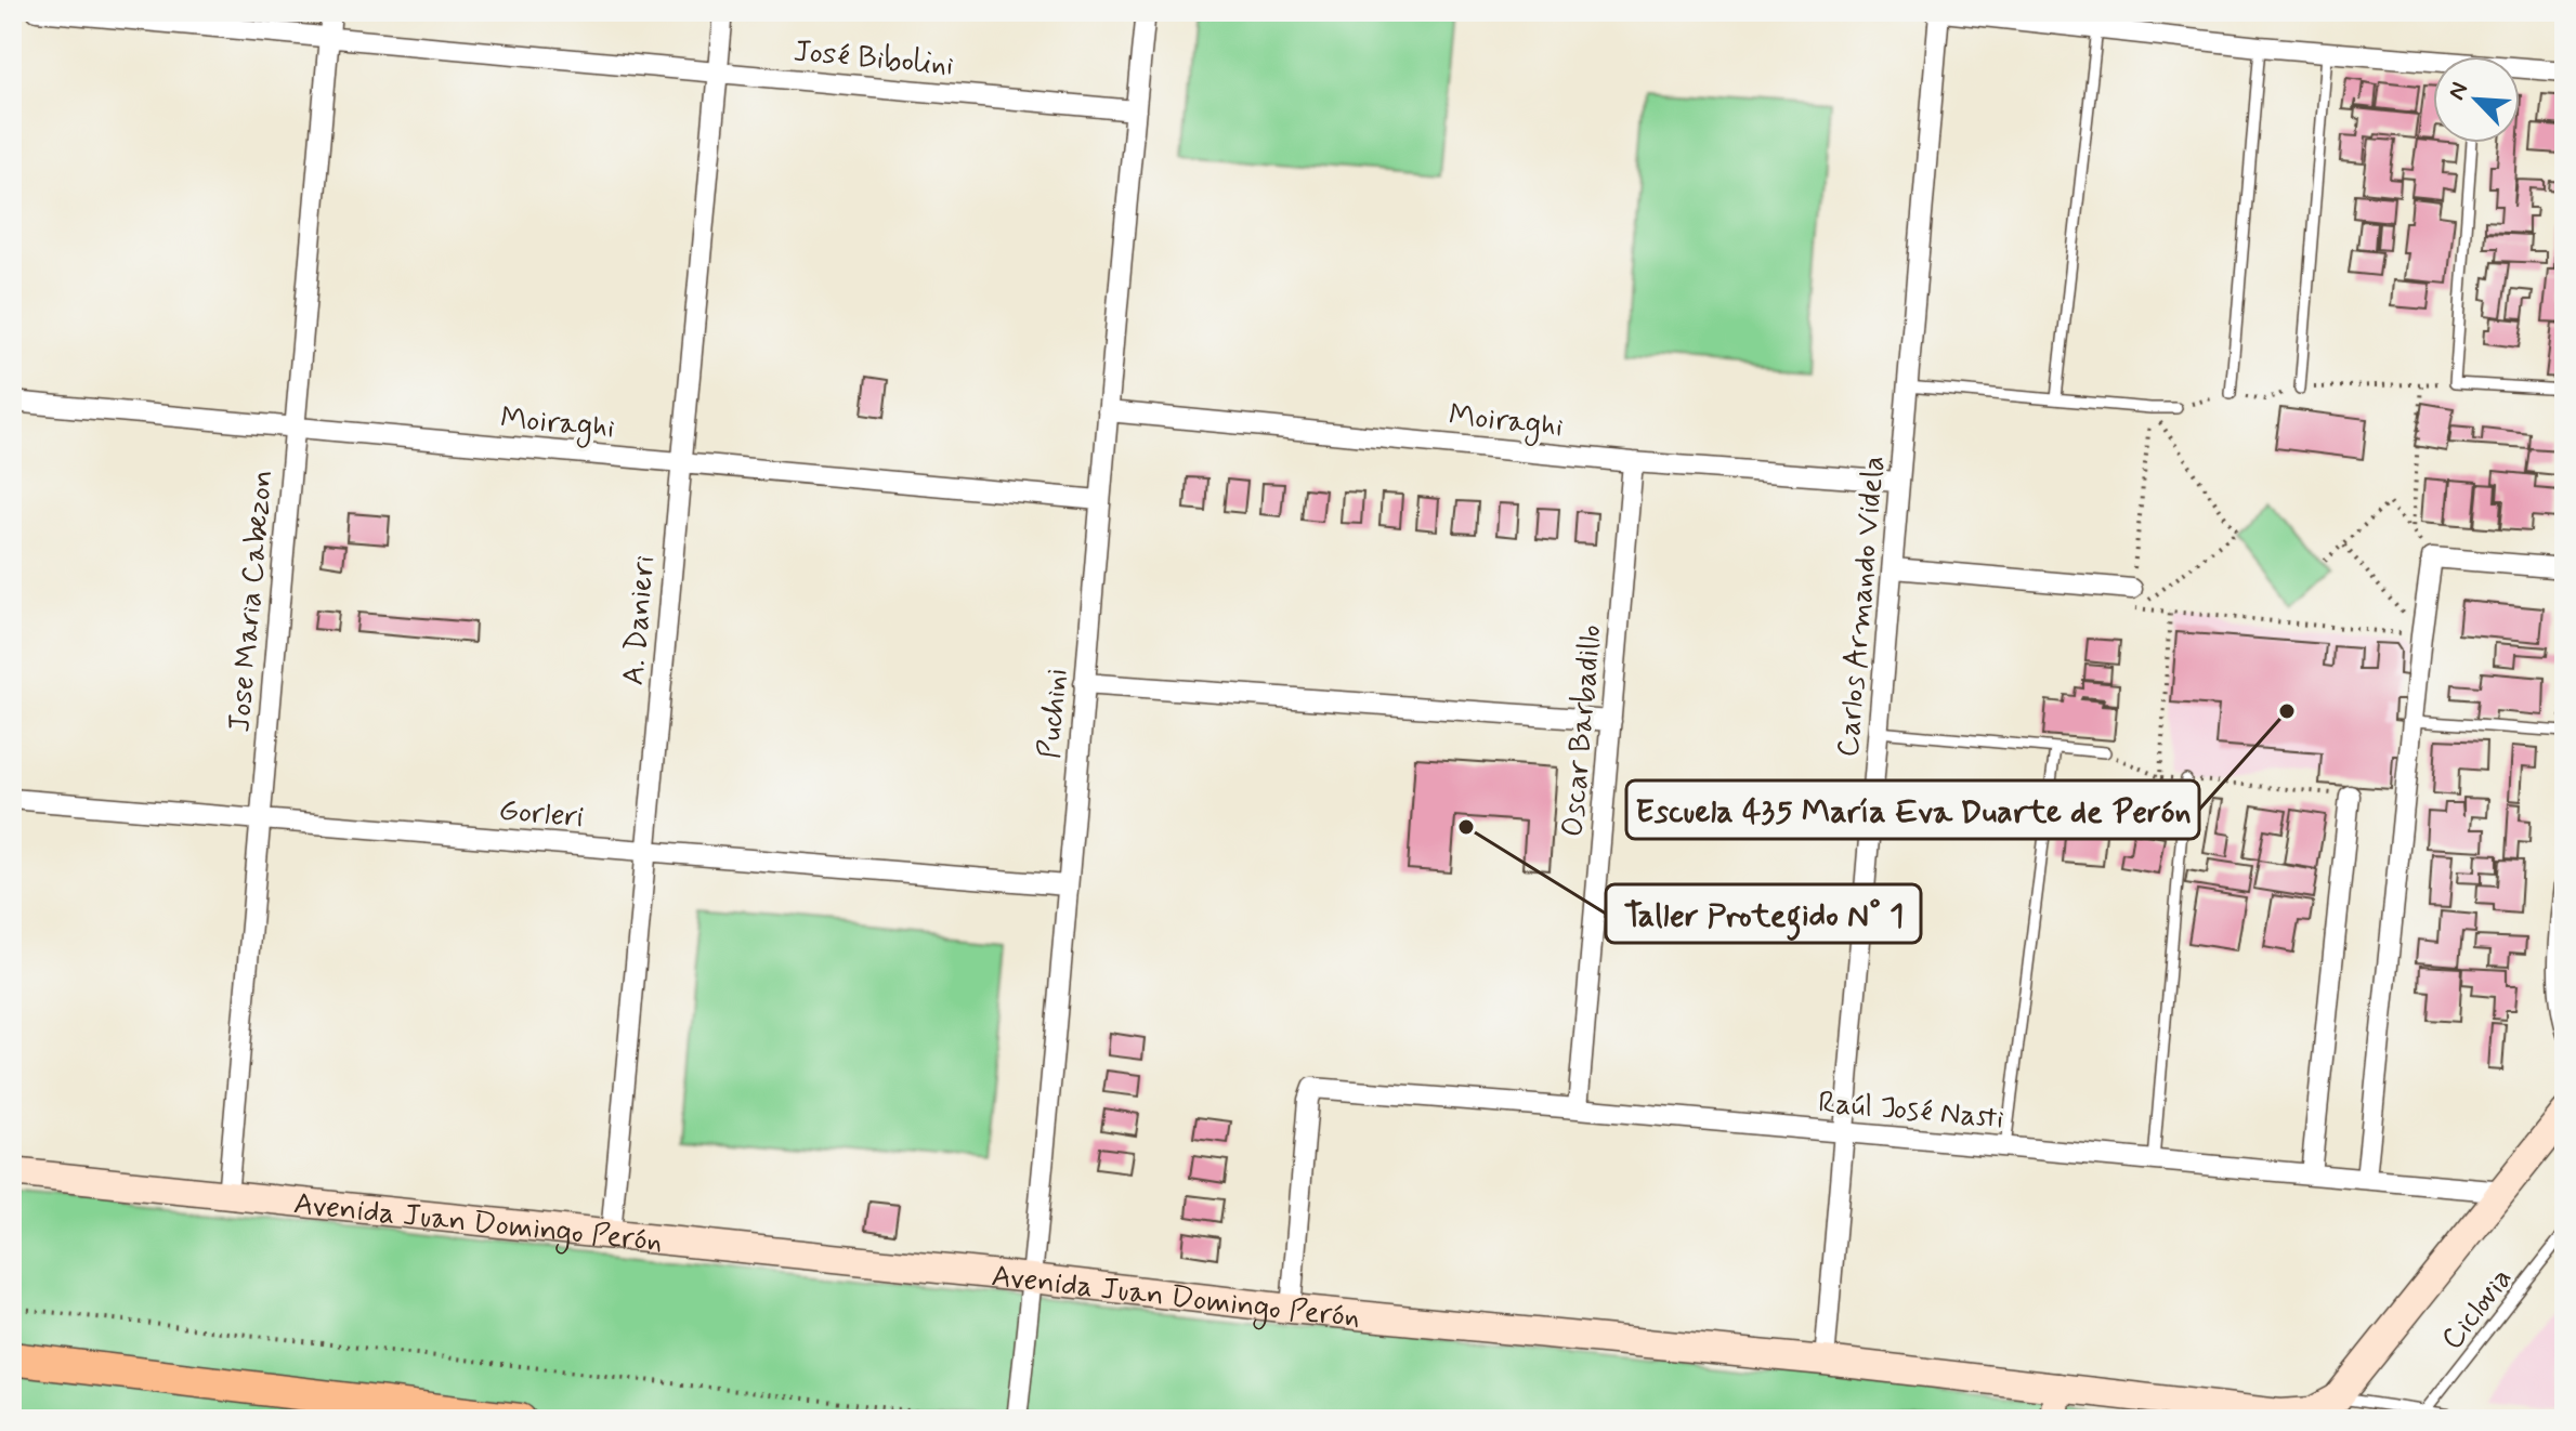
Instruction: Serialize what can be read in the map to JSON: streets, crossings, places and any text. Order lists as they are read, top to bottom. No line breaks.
{"streets":{"main road":["Avenida Juan Domingo Perón"],"street":["José Bibolini","Moiraghi","Jose Maria Cabezon","Carlos Armando Videla","A. Danieri","Puchini","Oscar Barbadillo","Gorleri","Raúl José Nasti"],"lane":["Ciclovia"]},"crossings":[["José Bibolini","Jose Maria Cabezon"],["José Bibolini","A. Danieri"],["José Bibolini","Puchini"],["Moiraghi","Jose Maria Cabezon"],["Moiraghi","Carlos Armando Videla"],["Moiraghi","A. Danieri"],["Moiraghi","Puchini"],["Moiraghi","Oscar Barbadillo"],["Jose Maria Cabezon","Gorleri"],["Jose Maria Cabezon","Avenida Juan Domingo Perón"],["Carlos Armando Videla","Raúl José Nasti"],["Carlos Armando Videla","Avenida Juan Domingo Perón"],["A. Danieri","Gorleri"],["A. Danieri","Avenida Juan Domingo Perón"],["Puchini","Gorleri"],["Puchini","Avenida Juan Domingo Perón"],["Oscar Barbadillo","Raúl José Nasti"],["Raúl José Nasti","Avenida Juan Domingo Perón"]],"places":["Escuela 435 María Eva Duarte de Perón","Taller Protegido N° 1"],"north":"top left"}
